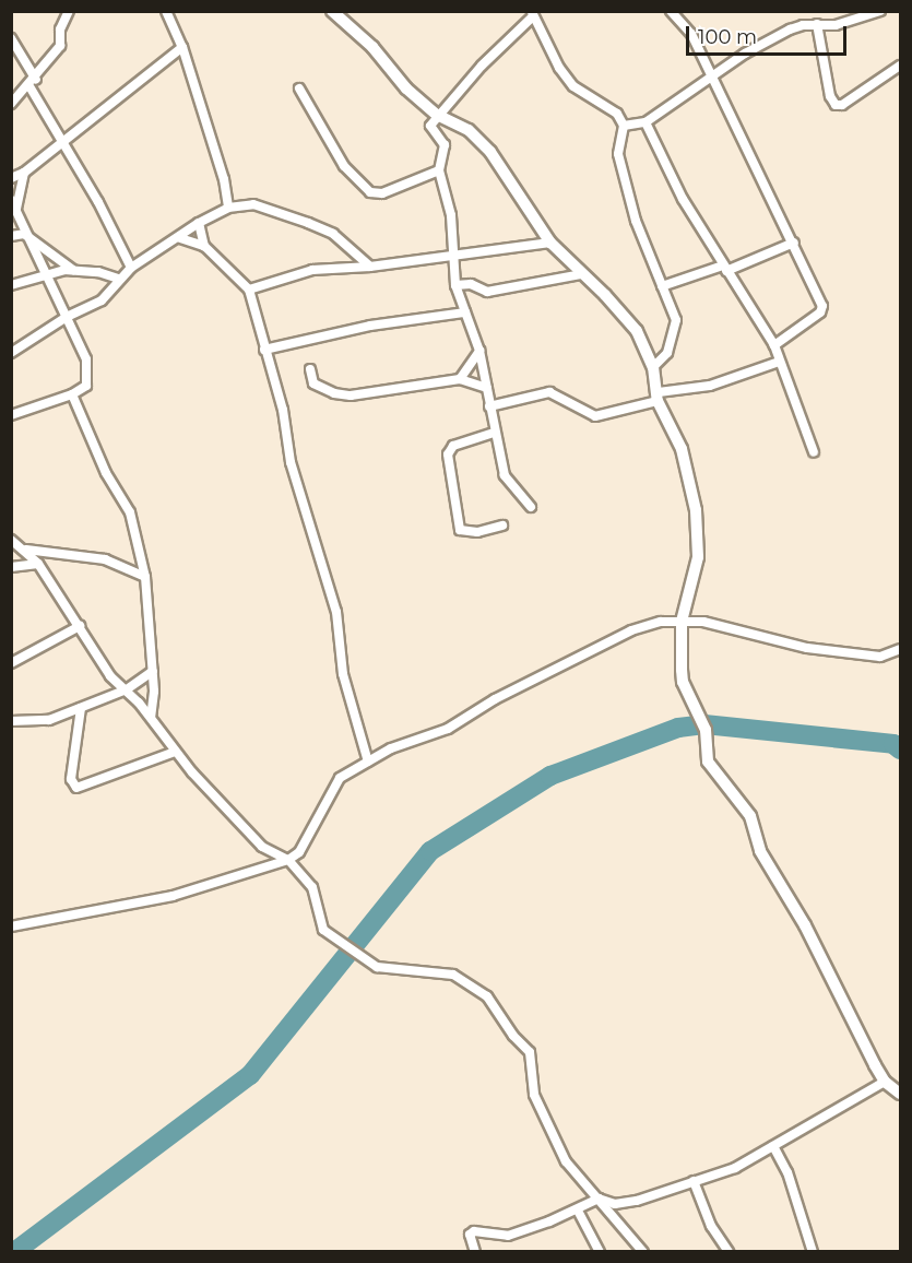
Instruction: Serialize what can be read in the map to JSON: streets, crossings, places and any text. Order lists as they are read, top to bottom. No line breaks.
{"scale_bar":"100 m"}
